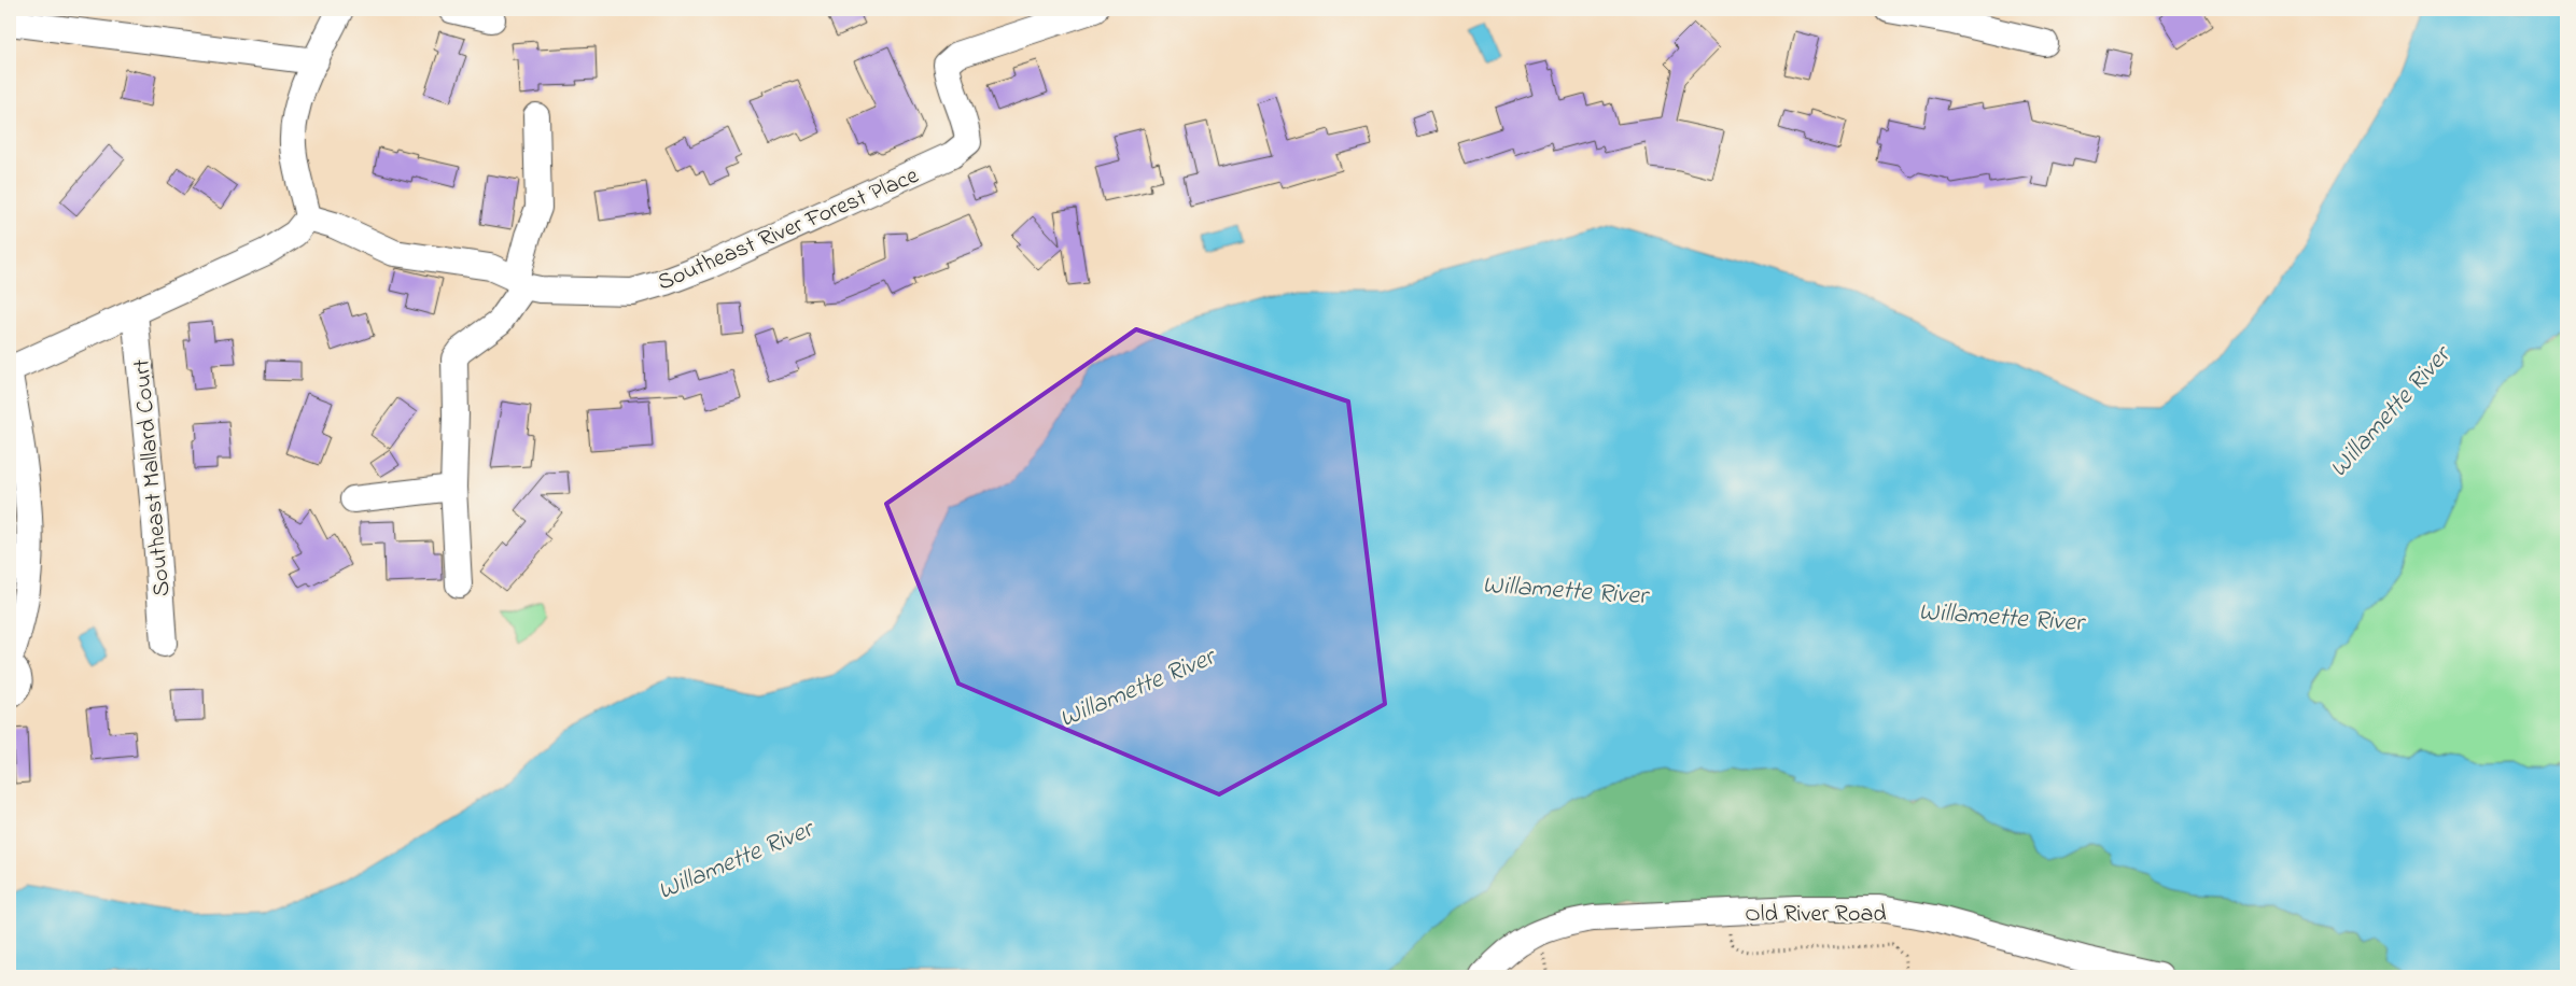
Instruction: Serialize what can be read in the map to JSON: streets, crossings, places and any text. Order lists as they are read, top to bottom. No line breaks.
{"streets":{"street":["Southeast River Forest Place","Southeast Mallard Court","Old River Road"]},"water":["Willamette River"]}
